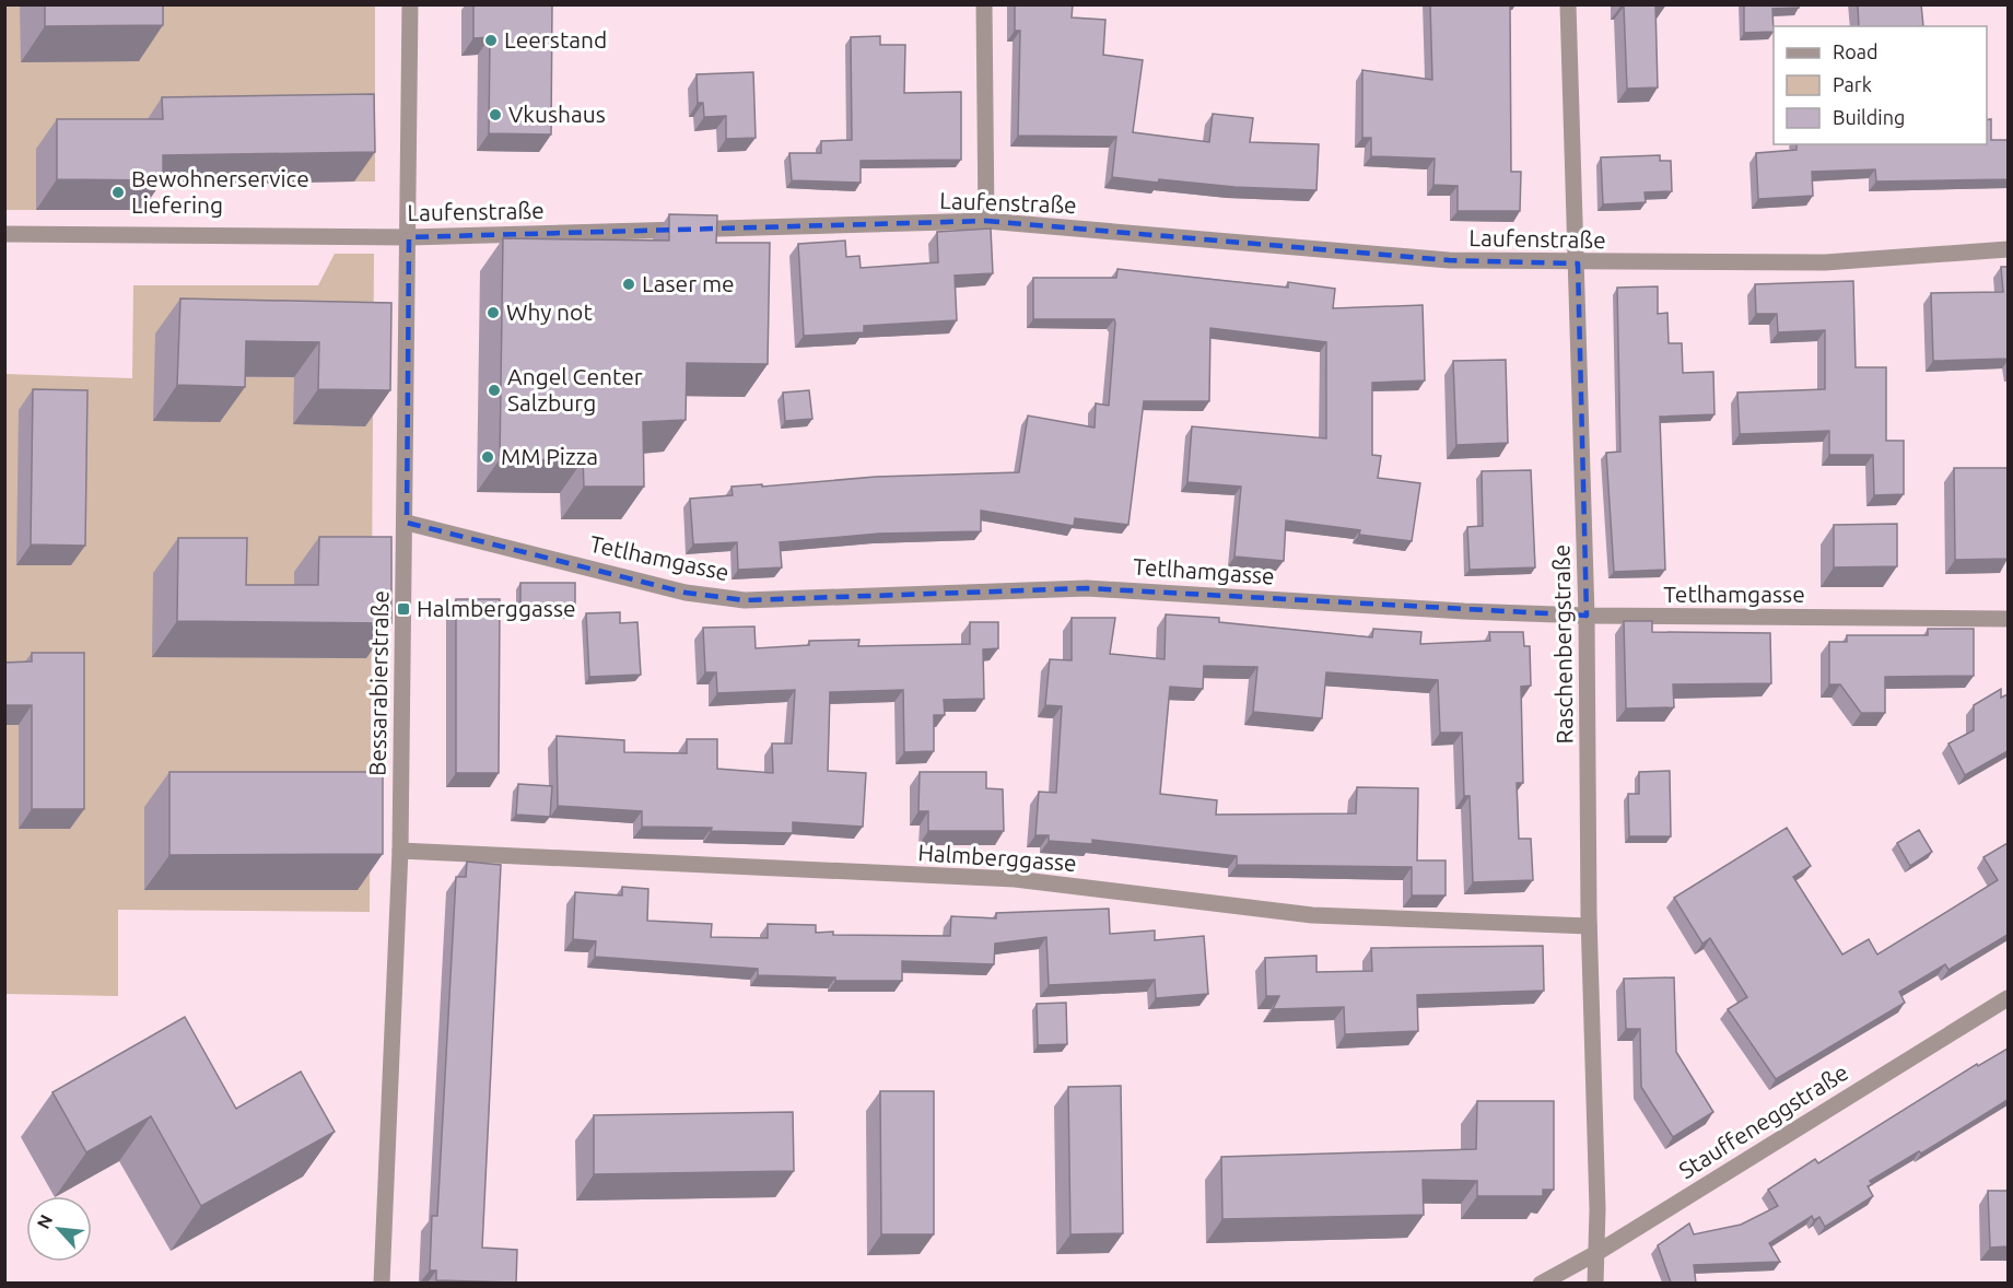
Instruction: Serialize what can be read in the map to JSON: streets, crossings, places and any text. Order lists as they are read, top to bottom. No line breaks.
{"streets":{"street":["Laufenstraße","Tetlhamgasse","Raschenbergstraße","Bessarabierstraße","Halmberggasse","Stauffeneggstraße"]},"crossings":[["Laufenstraße","Raschenbergstraße"],["Laufenstraße","Bessarabierstraße"],["Tetlhamgasse","Raschenbergstraße"],["Tetlhamgasse","Bessarabierstraße"],["Raschenbergstraße","Halmberggasse"],["Raschenbergstraße","Stauffeneggstraße"],["Bessarabierstraße","Halmberggasse"]],"places":{"other":["Leerstand","Vkushaus","Bewohnerservice Liefering","Laser me","Why not","Angel Center Salzburg","MM Pizza"],"transit":["Halmberggasse"]},"legend":["Road","Park","Building"],"north":"top left"}
